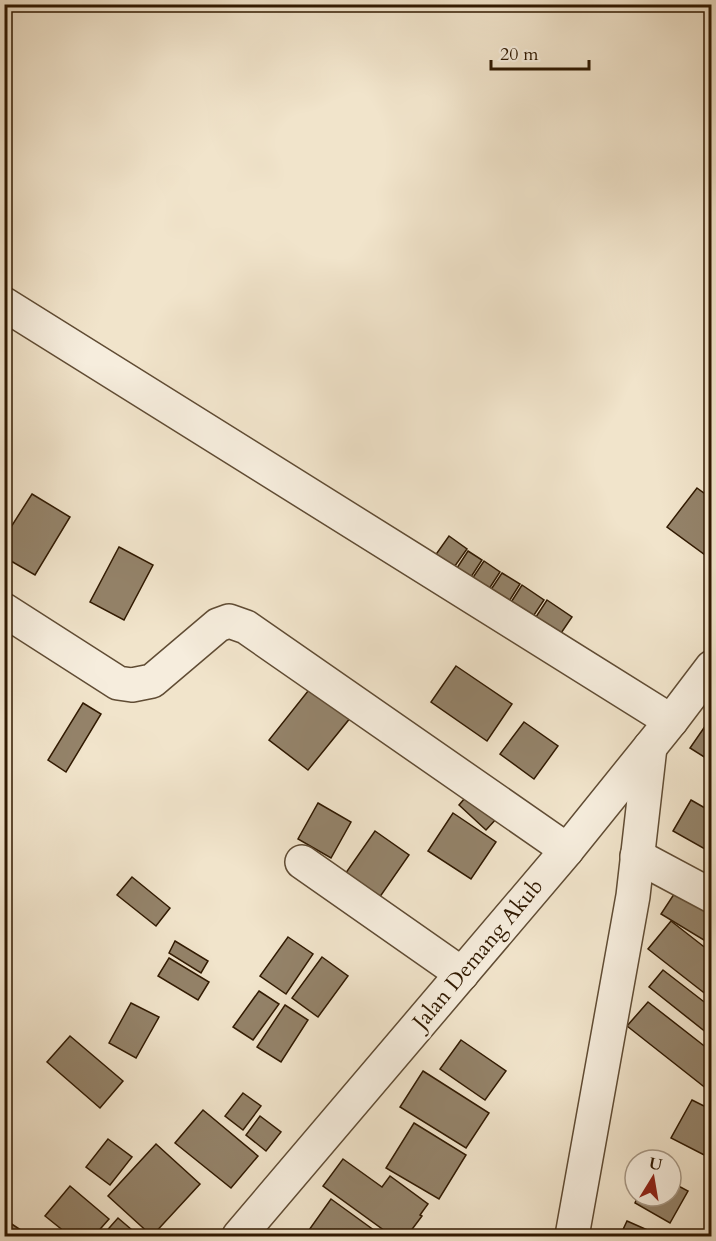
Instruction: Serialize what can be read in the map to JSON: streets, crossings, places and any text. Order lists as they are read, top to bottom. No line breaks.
{"streets":{"street":["Jalan Demang Akub"]},"scale_bar":"20 m","north":"top"}
